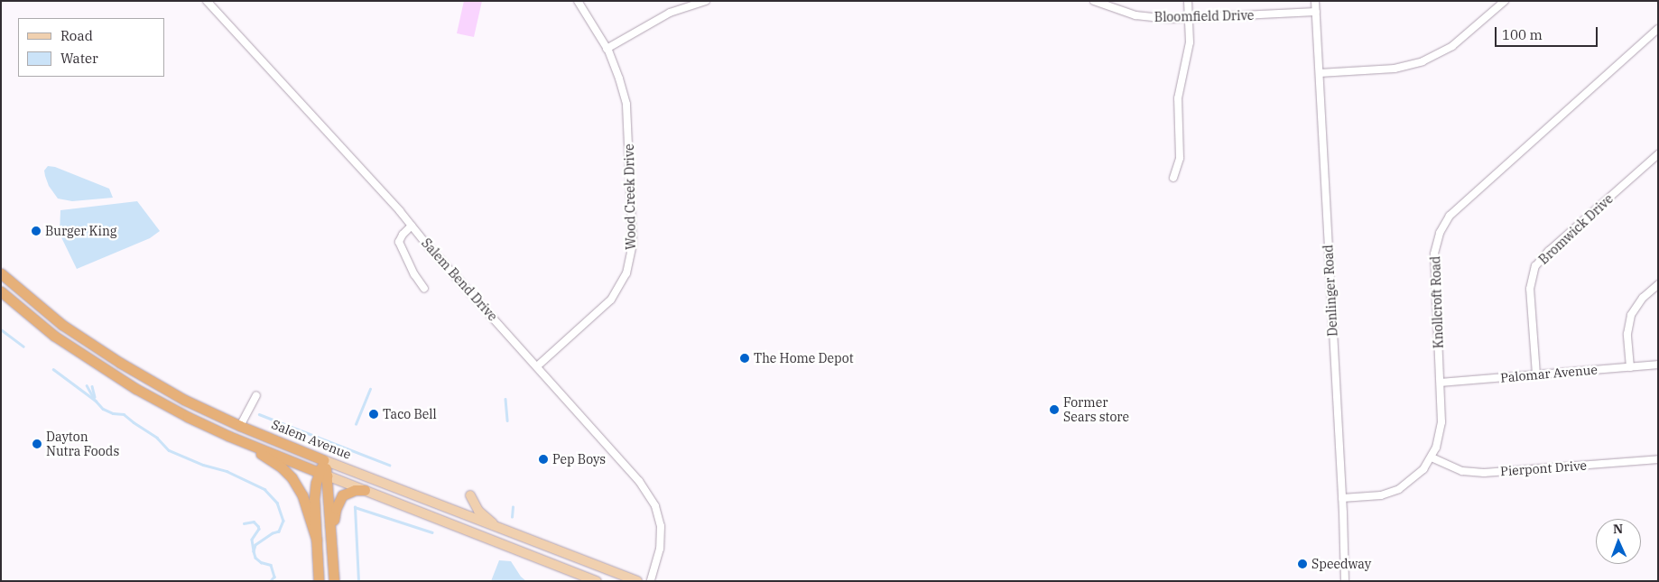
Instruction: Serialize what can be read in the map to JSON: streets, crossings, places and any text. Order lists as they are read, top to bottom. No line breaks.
{"streets":{"highway":["Salem Avenue"],"street":["Bloomfield Drive","Wood Creek Drive","Bromwick Drive","Salem Bend Drive","Denlinger Road","Knollcroft Road","Palomar Avenue","Pierpont Drive"]},"crossings":[["Bloomfield Drive","Denlinger Road"],["Wood Creek Drive","Salem Bend Drive"],["Bromwick Drive","Palomar Avenue"],["Denlinger Road","Knollcroft Road"],["Knollcroft Road","Palomar Avenue"],["Knollcroft Road","Pierpont Drive"]],"places":["Burger King","The Home Depot","Former Sears store","Taco Bell","Dayton Nutra Foods","Pep Boys","Speedway"],"legend":["Road","Water"],"scale_bar":"100 m","north":"top"}
